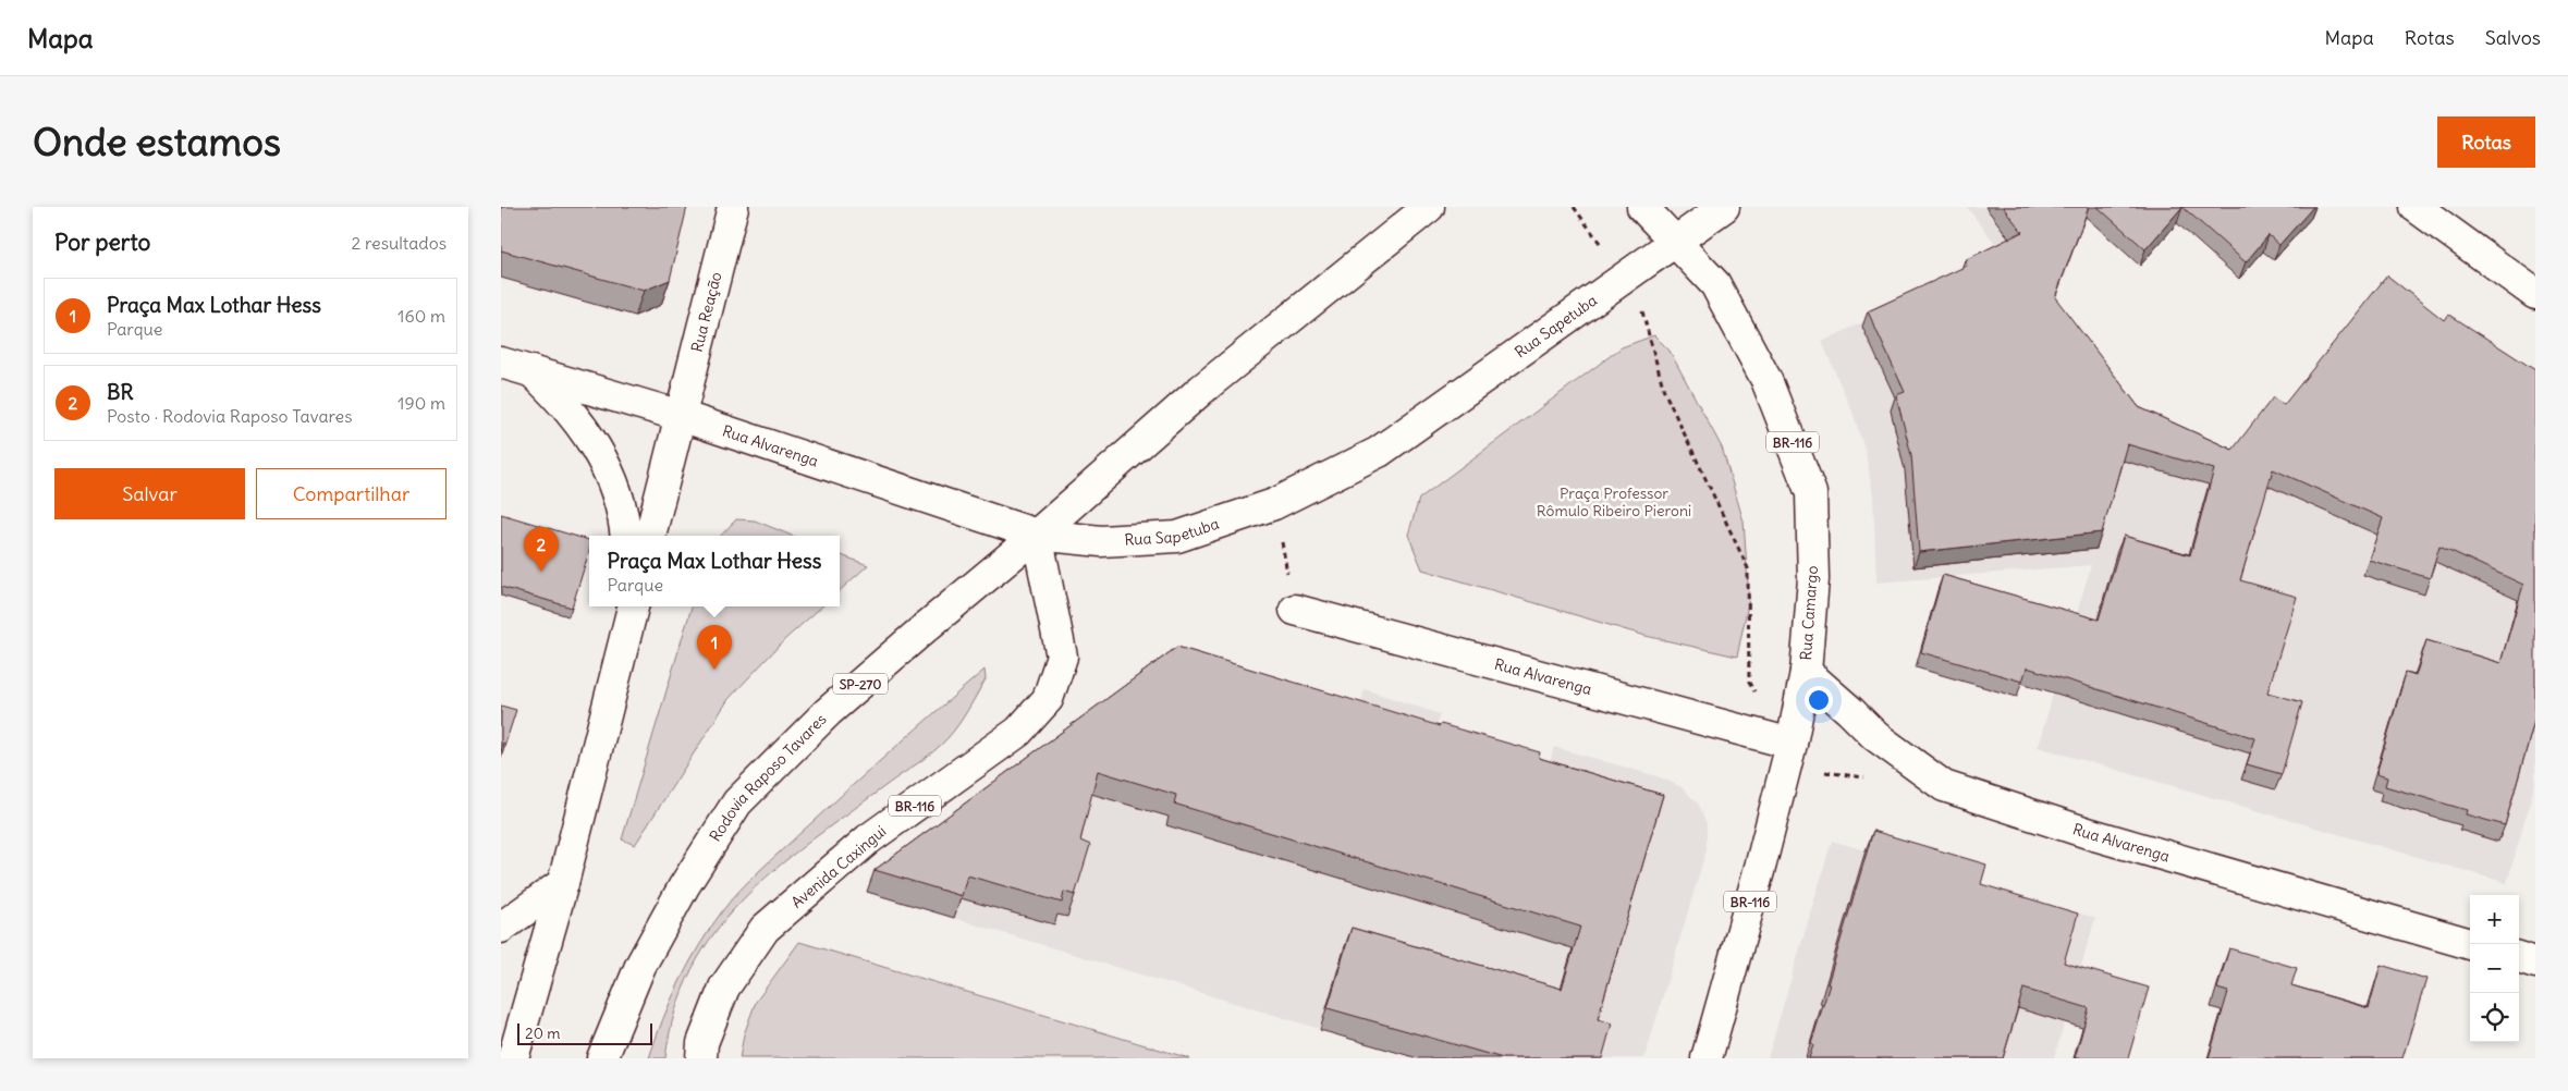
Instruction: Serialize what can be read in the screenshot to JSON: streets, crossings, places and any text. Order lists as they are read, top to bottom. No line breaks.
{"streets":{"main road":["Rua Reação","Rua Sapetuba","BR-116","Rua Alvarenga","Rua Camargo","SP-270","Rodovia Raposo Tavares","Avenida Caxingui"]},"crossings":[["Rua Reação","Rua Alvarenga"],["Rua Sapetuba","Rua Alvarenga"],["Rua Sapetuba","Rua Camargo"],["Rua Sapetuba","Rodovia Raposo Tavares"],["Rua Sapetuba","Avenida Caxingui"],["Rua Alvarenga","Rua Camargo"],["Rua Alvarenga","Rodovia Raposo Tavares"],["Rua Alvarenga","Avenida Caxingui"],["Rodovia Raposo Tavares","Avenida Caxingui"]],"parks":["Praça Professor Rômulo Ribeiro Pieroni"],"scale_bar":"20 m","page":{"header":"Mapa","nav":["Mapa","Rotas","Salvos"],"buttons":["Rotas",["Salvar","Compartilhar"]],"title":"Onde estamos","heading":["Por perto","2 resultados"],"list":[{"mark":"1","name":"Praça Max Lothar Hess","note":"Parque","value":"160 m"},{"mark":"2","name":"BR","note":"Posto · Rodovia Raposo Tavares","value":"190 m"}],"pins":["2","1"],"popup":["Praça Max Lothar Hess","Parque"],"map_buttons":["+","−"],"scale":"20 m"}}
